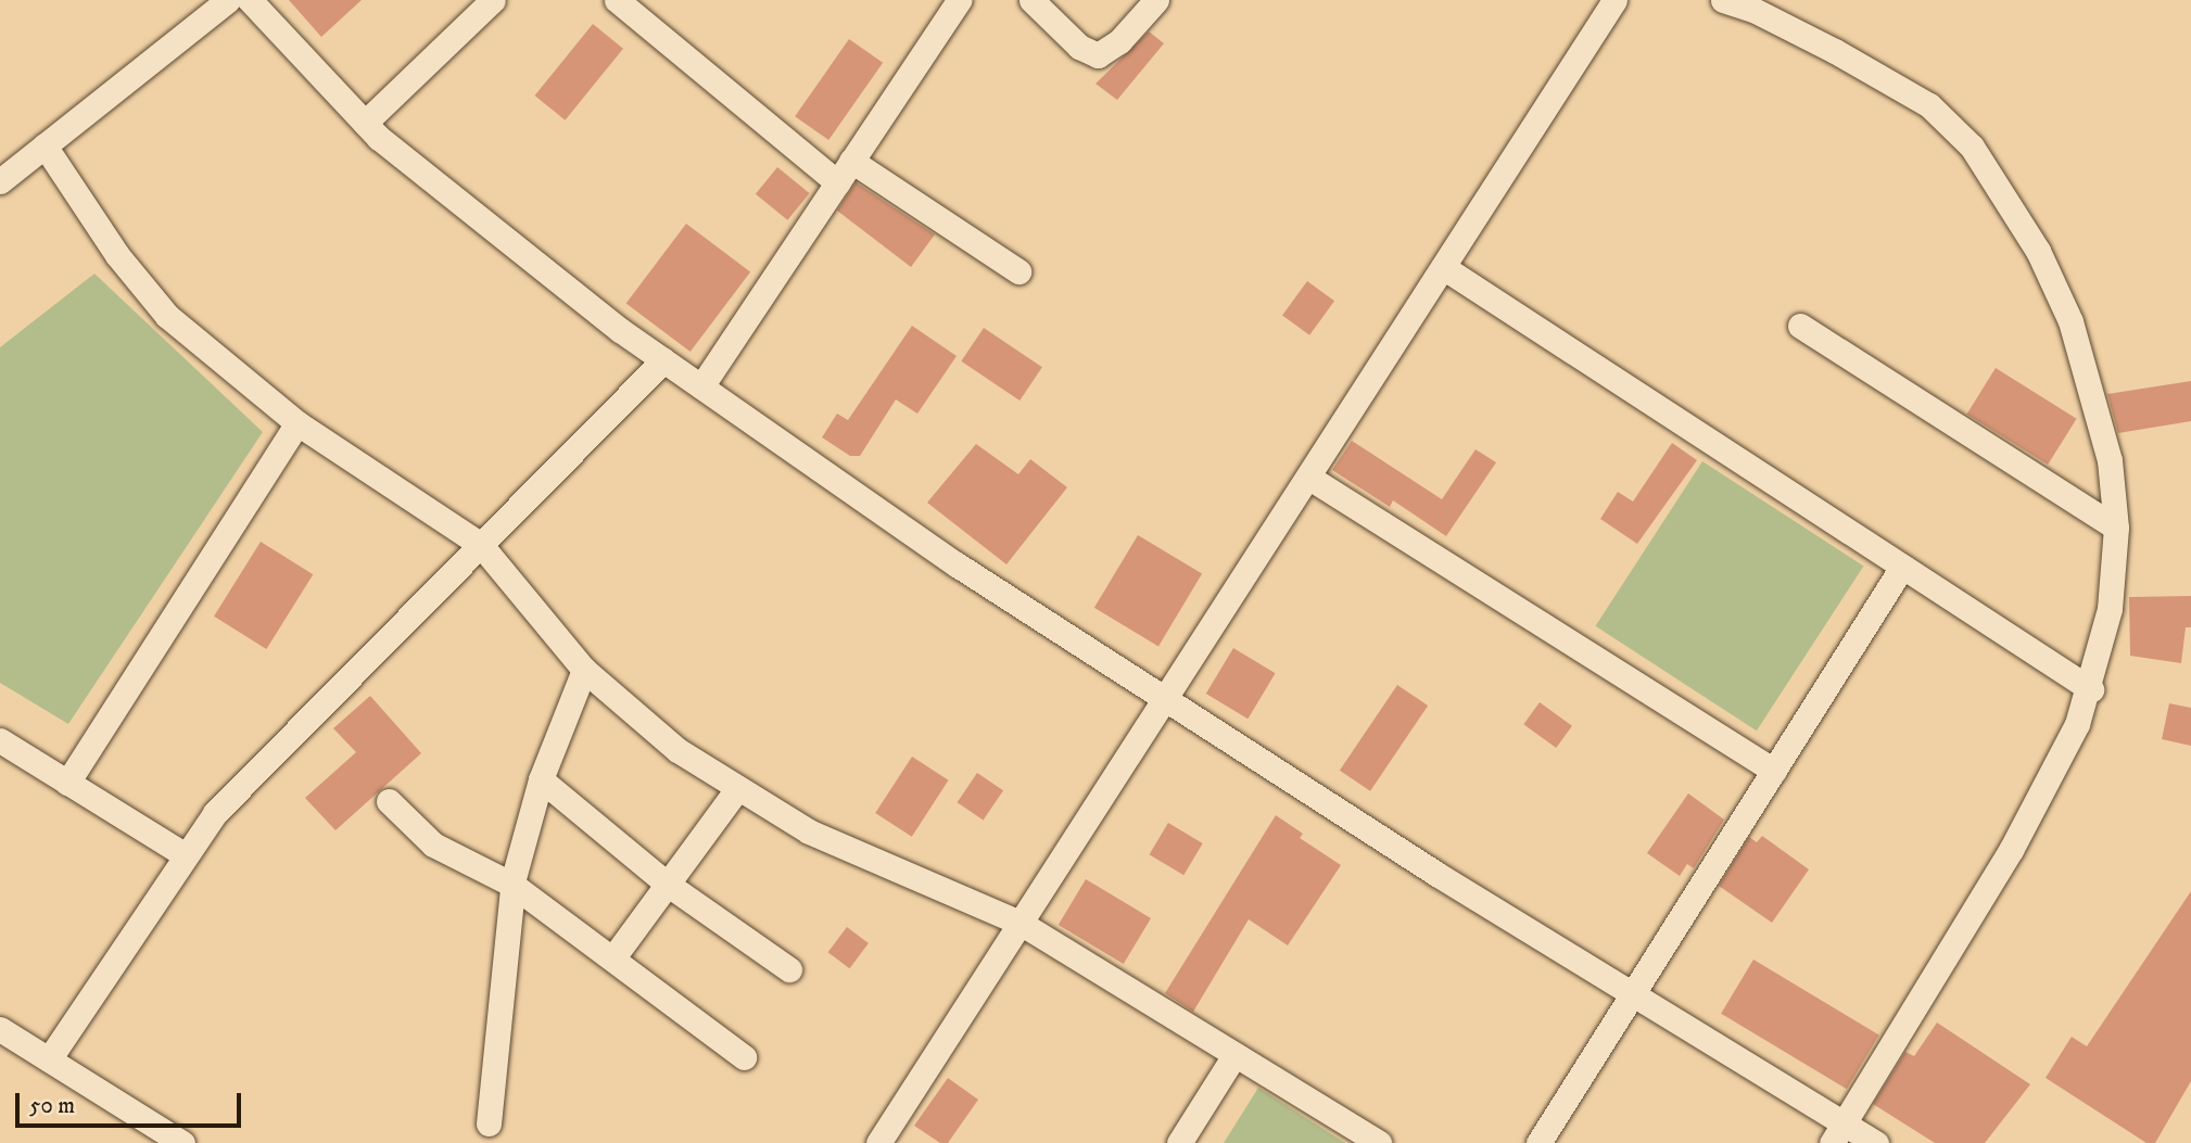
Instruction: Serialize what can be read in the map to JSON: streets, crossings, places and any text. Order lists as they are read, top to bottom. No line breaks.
{"scale_bar":"50 m"}
